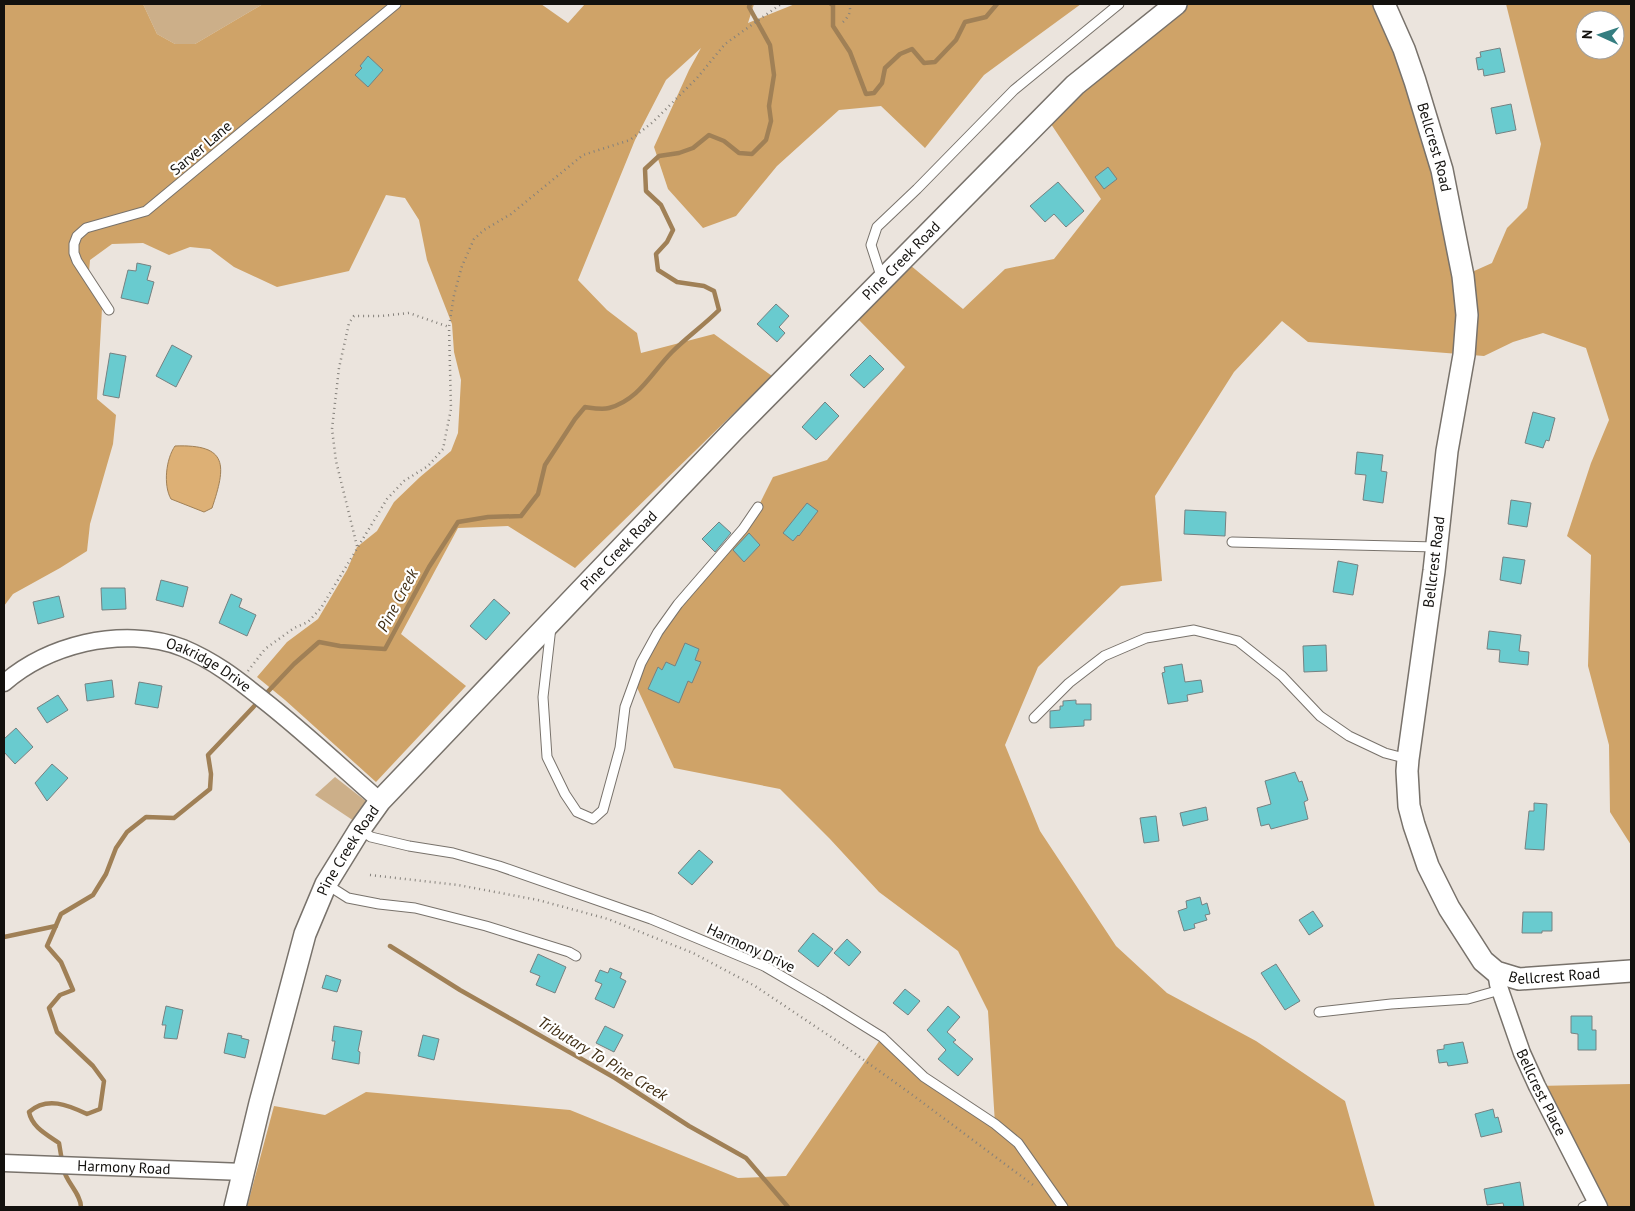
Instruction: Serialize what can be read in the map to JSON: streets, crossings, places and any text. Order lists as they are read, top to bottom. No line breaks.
{"streets":{"street":["Bellcrest Road","Pine Creek Road","Oakridge Drive","Bellcrest Place","Harmony Road"],"lane":["Sarver Lane","Harmony Drive"]},"crossings":[["Bellcrest Road","Bellcrest Place"],["Pine Creek Road","Oakridge Drive"],["Pine Creek Road","Harmony Drive"],["Pine Creek Road","Harmony Road"]],"water":["Pine Creek","Tributary To Pine Creek"],"north":"left"}
